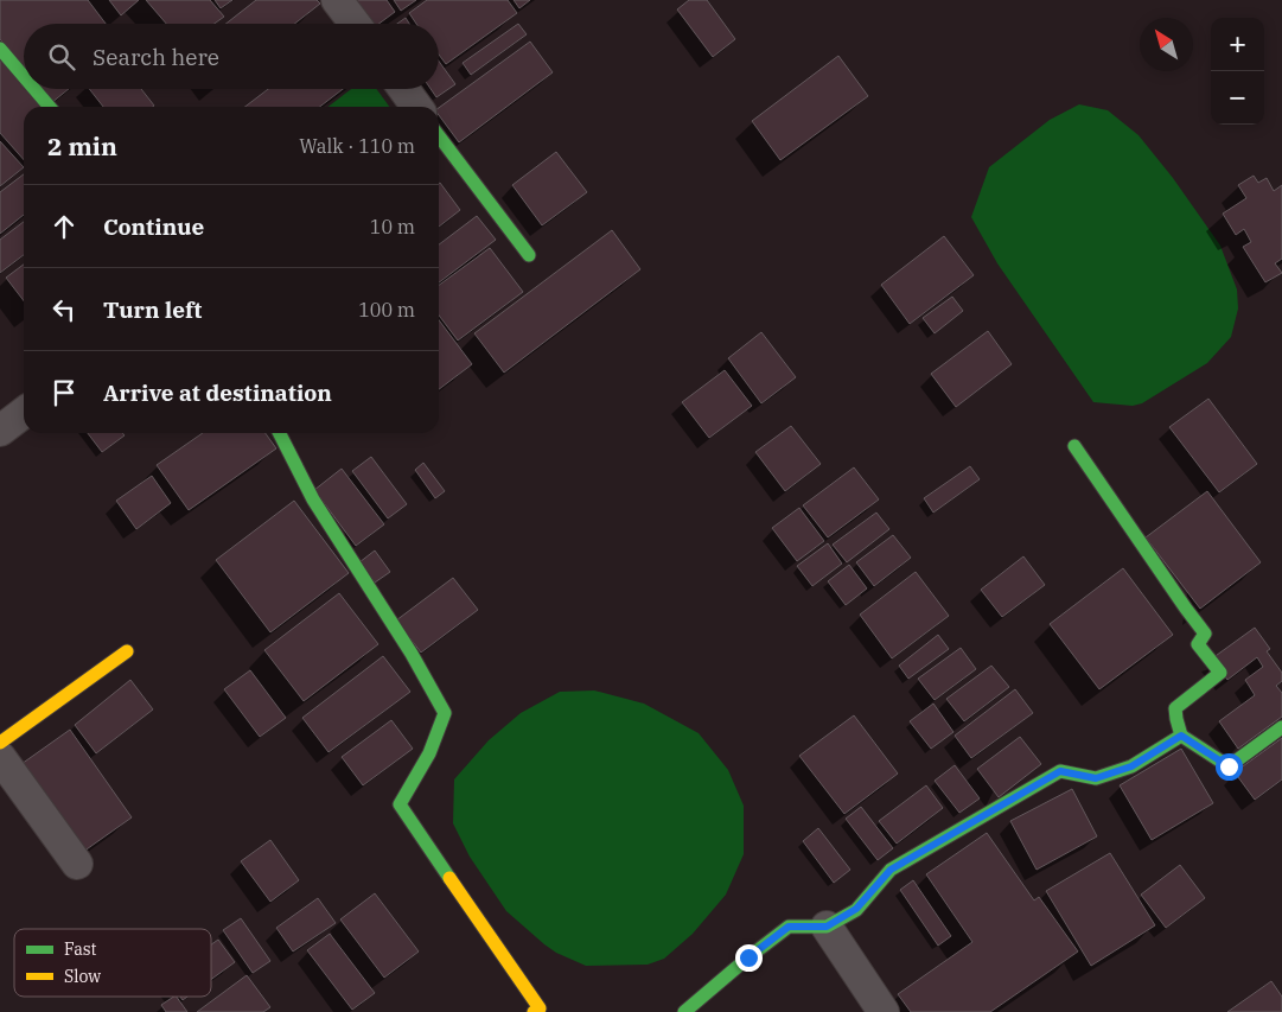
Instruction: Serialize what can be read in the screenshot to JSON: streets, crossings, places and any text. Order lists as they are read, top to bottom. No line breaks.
{"legend":["Fast","Slow"],"north":"top left","page":{"map_buttons":["+","−"],"search":"Search here","heading":["2 min","Walk · 110 m"],"list":[["Continue","10 m"],["Turn left","100 m"],"Arrive at destination"]}}
